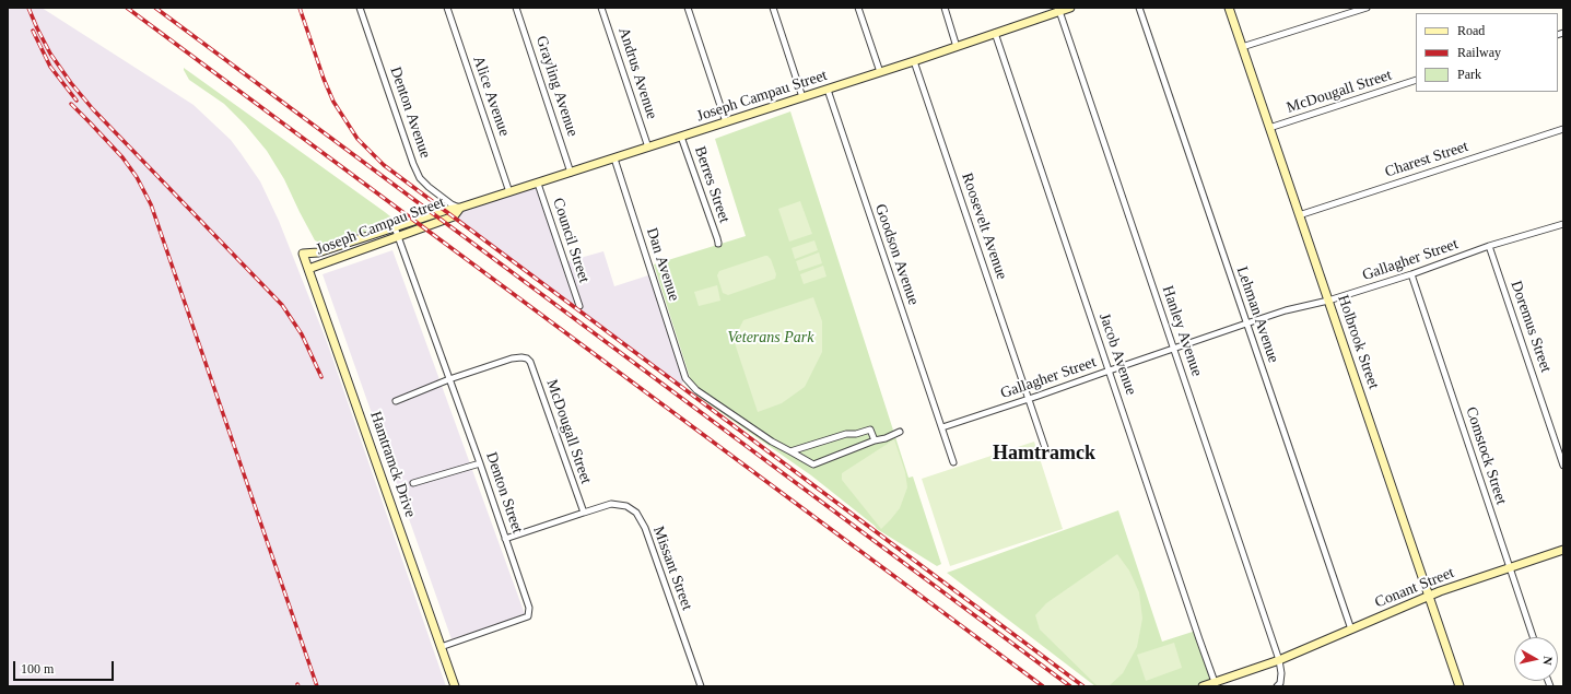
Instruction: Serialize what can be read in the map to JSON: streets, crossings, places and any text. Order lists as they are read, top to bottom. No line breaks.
{"streets":{"street":["Andrus Avenue","Grayling Avenue","McDougall Street","Alice Avenue","Joseph Campau Street","Denton Avenue","Charest Street","Berres Street","Roosevelt Avenue","Council Street","Goodson Avenue","Gallagher Street","Dan Avenue","Lehman Avenue","Doremus Street","Hanley Avenue","Holbrook Street","Jacob Avenue","Comstock Street","Hamtramck Drive","Denton Street","Missant Street","Conant Street"]},"crossings":[["Andrus Avenue","Joseph Campau Street"],["Grayling Avenue","Joseph Campau Street"],["McDougall Street","Holbrook Street"],["McDougall Street","Denton Street"],["McDougall Street","Missant Street"],["Alice Avenue","Joseph Campau Street"],["Joseph Campau Street","Denton Avenue"],["Joseph Campau Street","Berres Street"],["Joseph Campau Street","Roosevelt Avenue"],["Joseph Campau Street","Council Street"],["Joseph Campau Street","Goodson Avenue"],["Joseph Campau Street","Dan Avenue"],["Joseph Campau Street","Hanley Avenue"],["Joseph Campau Street","Jacob Avenue"],["Joseph Campau Street","Hamtramck Drive"],["Charest Street","Holbrook Street"],["Roosevelt Avenue","Gallagher Street"],["Goodson Avenue","Gallagher Street"],["Gallagher Street","Lehman Avenue"],["Gallagher Street","Doremus Street"],["Gallagher Street","Hanley Avenue"],["Gallagher Street","Holbrook Street"],["Gallagher Street","Jacob Avenue"],["Gallagher Street","Comstock Street"],["Lehman Avenue","Conant Street"],["Hanley Avenue","Conant Street"],["Holbrook Street","Conant Street"],["Jacob Avenue","Conant Street"],["Comstock Street","Conant Street"],["Hamtramck Drive","Denton Street"]],"districts":["Hamtramck"],"parks":["Veterans Park"],"legend":["Road","Railway","Park"],"scale_bar":"100 m","north":"right"}
